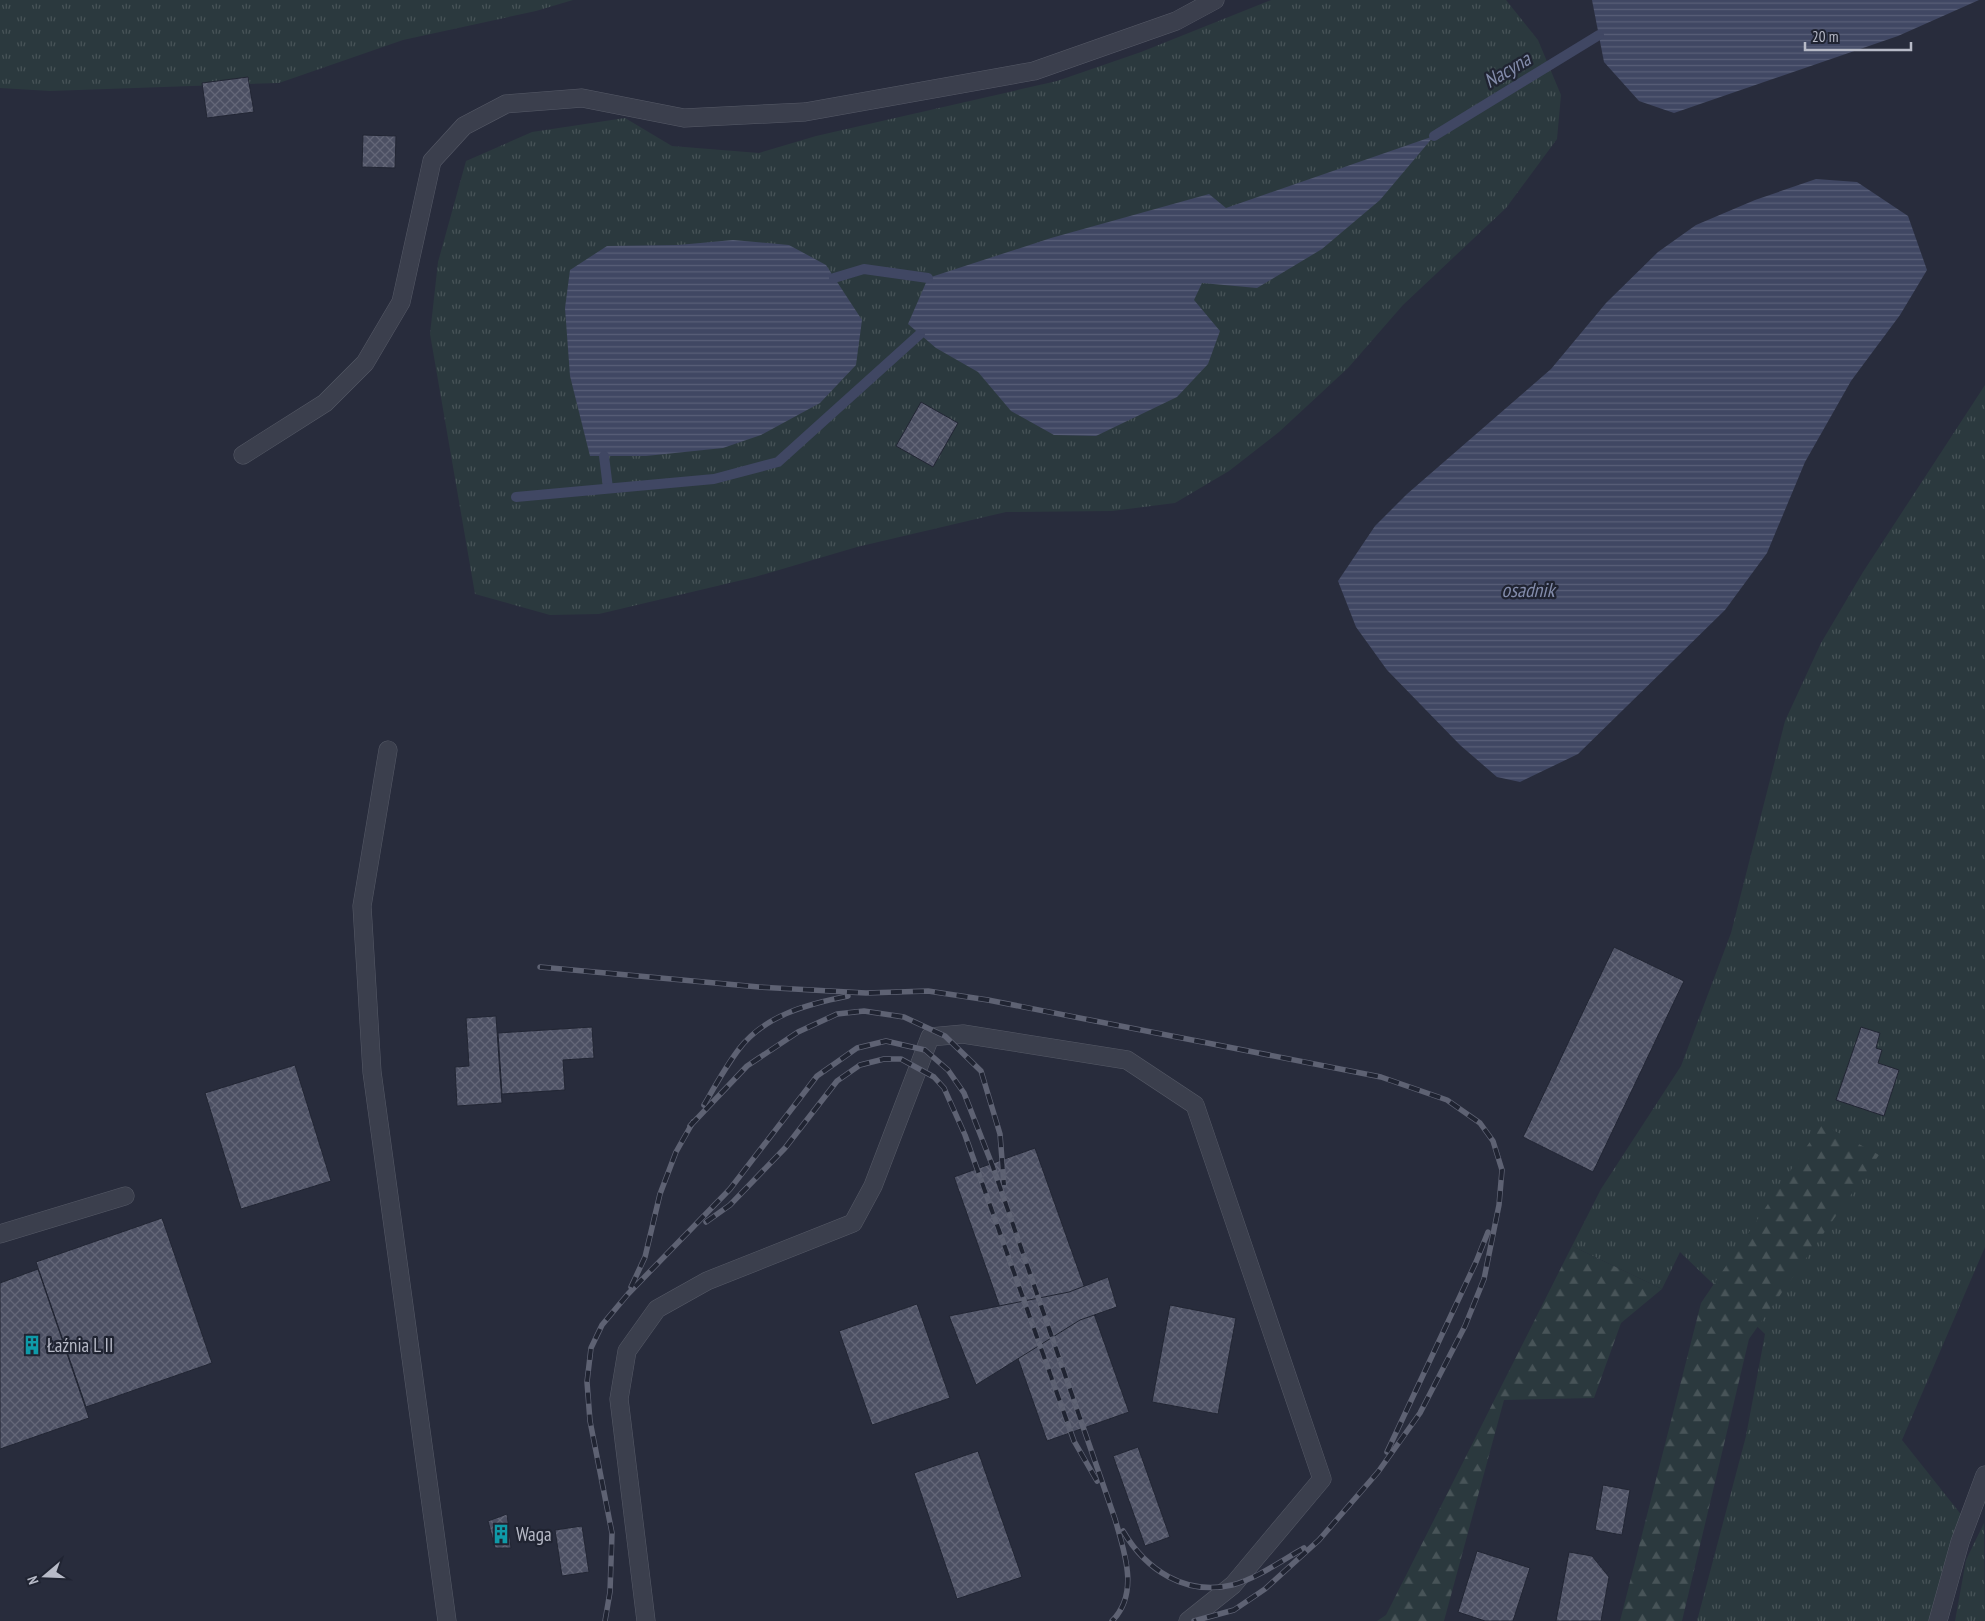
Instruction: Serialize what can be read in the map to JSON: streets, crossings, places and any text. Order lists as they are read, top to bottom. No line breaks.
{"water":["Nacyna","osadnik"],"places":{"building":["Łaźnia L II","Waga"]},"scale_bar":"20 m","north":"left"}
